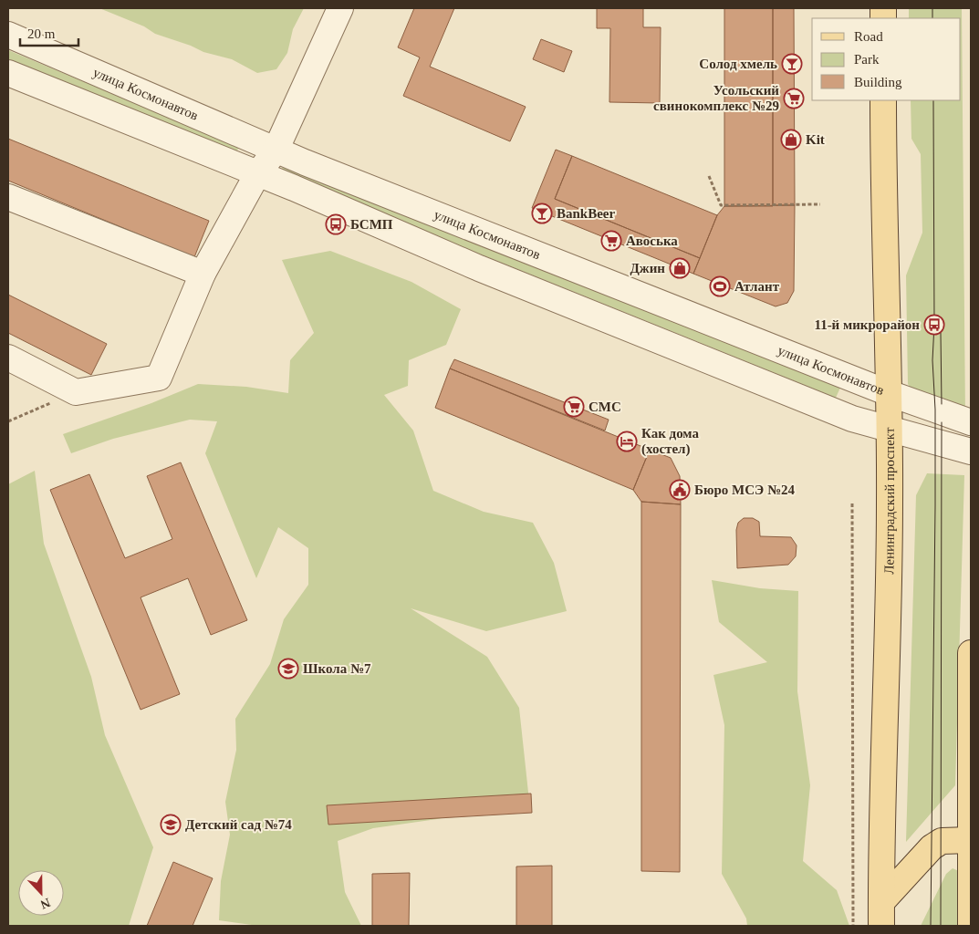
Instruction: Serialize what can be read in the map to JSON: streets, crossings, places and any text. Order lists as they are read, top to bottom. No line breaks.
{"streets":{"main road":["Ленинградский проспект"],"street":["улица Космонавтов"]},"crossings":[["улица Космонавтов","Ленинградский проспект"]],"places":{"bar":["Солод хмель","BankBeer"],"supermarket":["Усольский свинокомплекс №29","Авоська","СМС"],"shop":["Kit","Джин"],"bus stop":["БСМП","11-й микрорайон"],"sports":["Атлант"],"hotel":["Как дома (хостел)"],"public building":["Бюро МСЭ №24"],"school or university":["Школа №7","Детский сад №74"]},"legend":["Road","Park","Building"],"scale_bar":"20 m","north":"bottom"}
